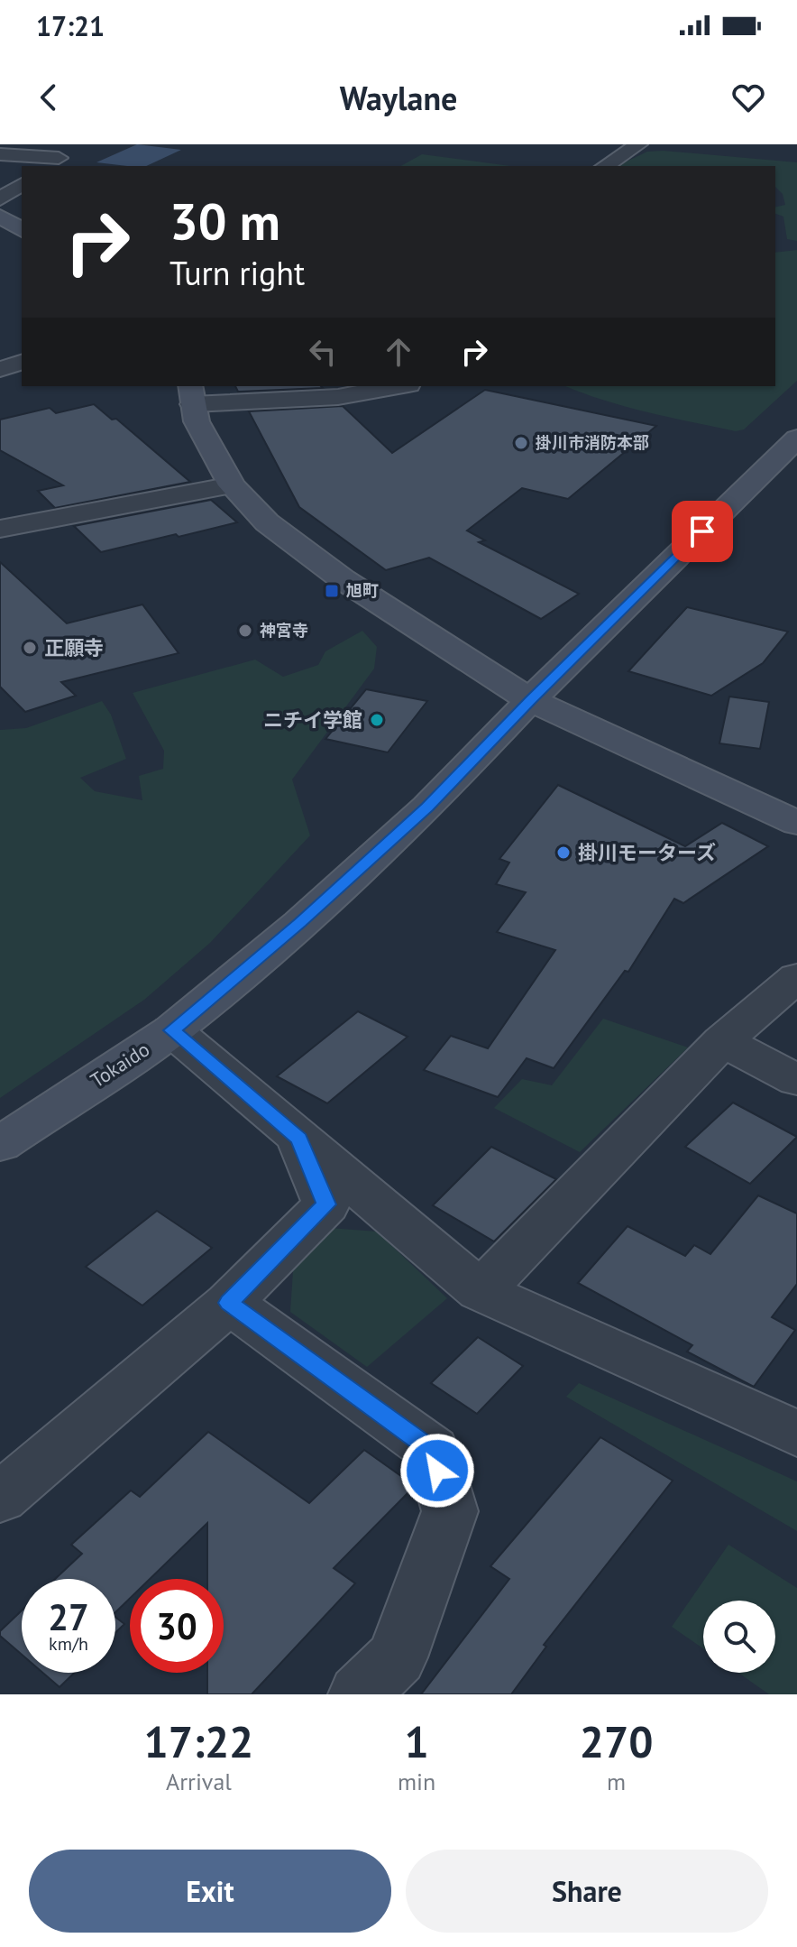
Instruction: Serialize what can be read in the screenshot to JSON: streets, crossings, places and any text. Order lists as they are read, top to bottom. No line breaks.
{"streets":{"main road":["Tokaido"]},"places":{"other":["掛川市消防本部","神宮寺","正願寺","ニチイ学館","掛川モーターズ"],"transit":["旭町"]},"page":{"status":"17:21","header":"Waylane","turn":["30 m","Turn right"],"speed":"27 km/h","limit":"30","eta":["17:22","Arrival","1","min","270","m"],"buttons":["Exit","Share"]}}
